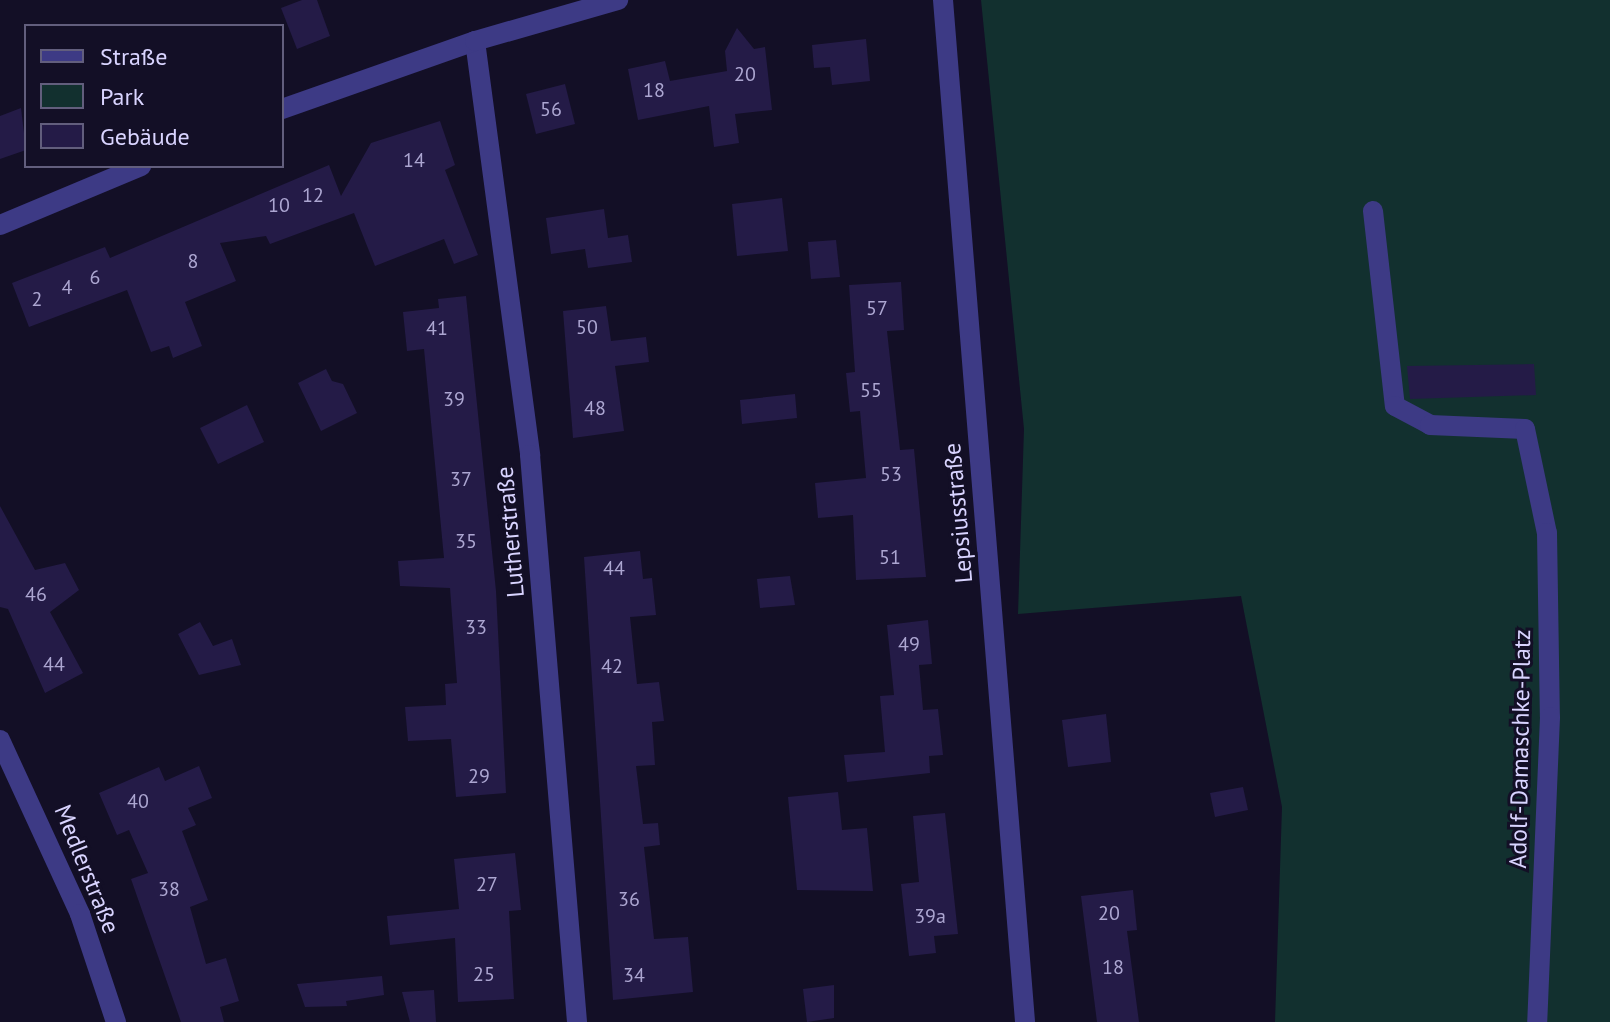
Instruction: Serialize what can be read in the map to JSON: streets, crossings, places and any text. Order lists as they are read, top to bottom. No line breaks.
{"streets":{"street":["Lepsiusstraße","Lutherstraße","Adolf-Damaschke-Platz","Medlerstraße"]},"house_numbers":["20","18","56","14","12","10","8","6","4","2","57","50","41","55","39","48","53","37","35","51","44","46","33","49","44","42","29","40","27","38","36","20","39a","18","25","34"],"legend":["Straße","Park","Gebäude"]}
